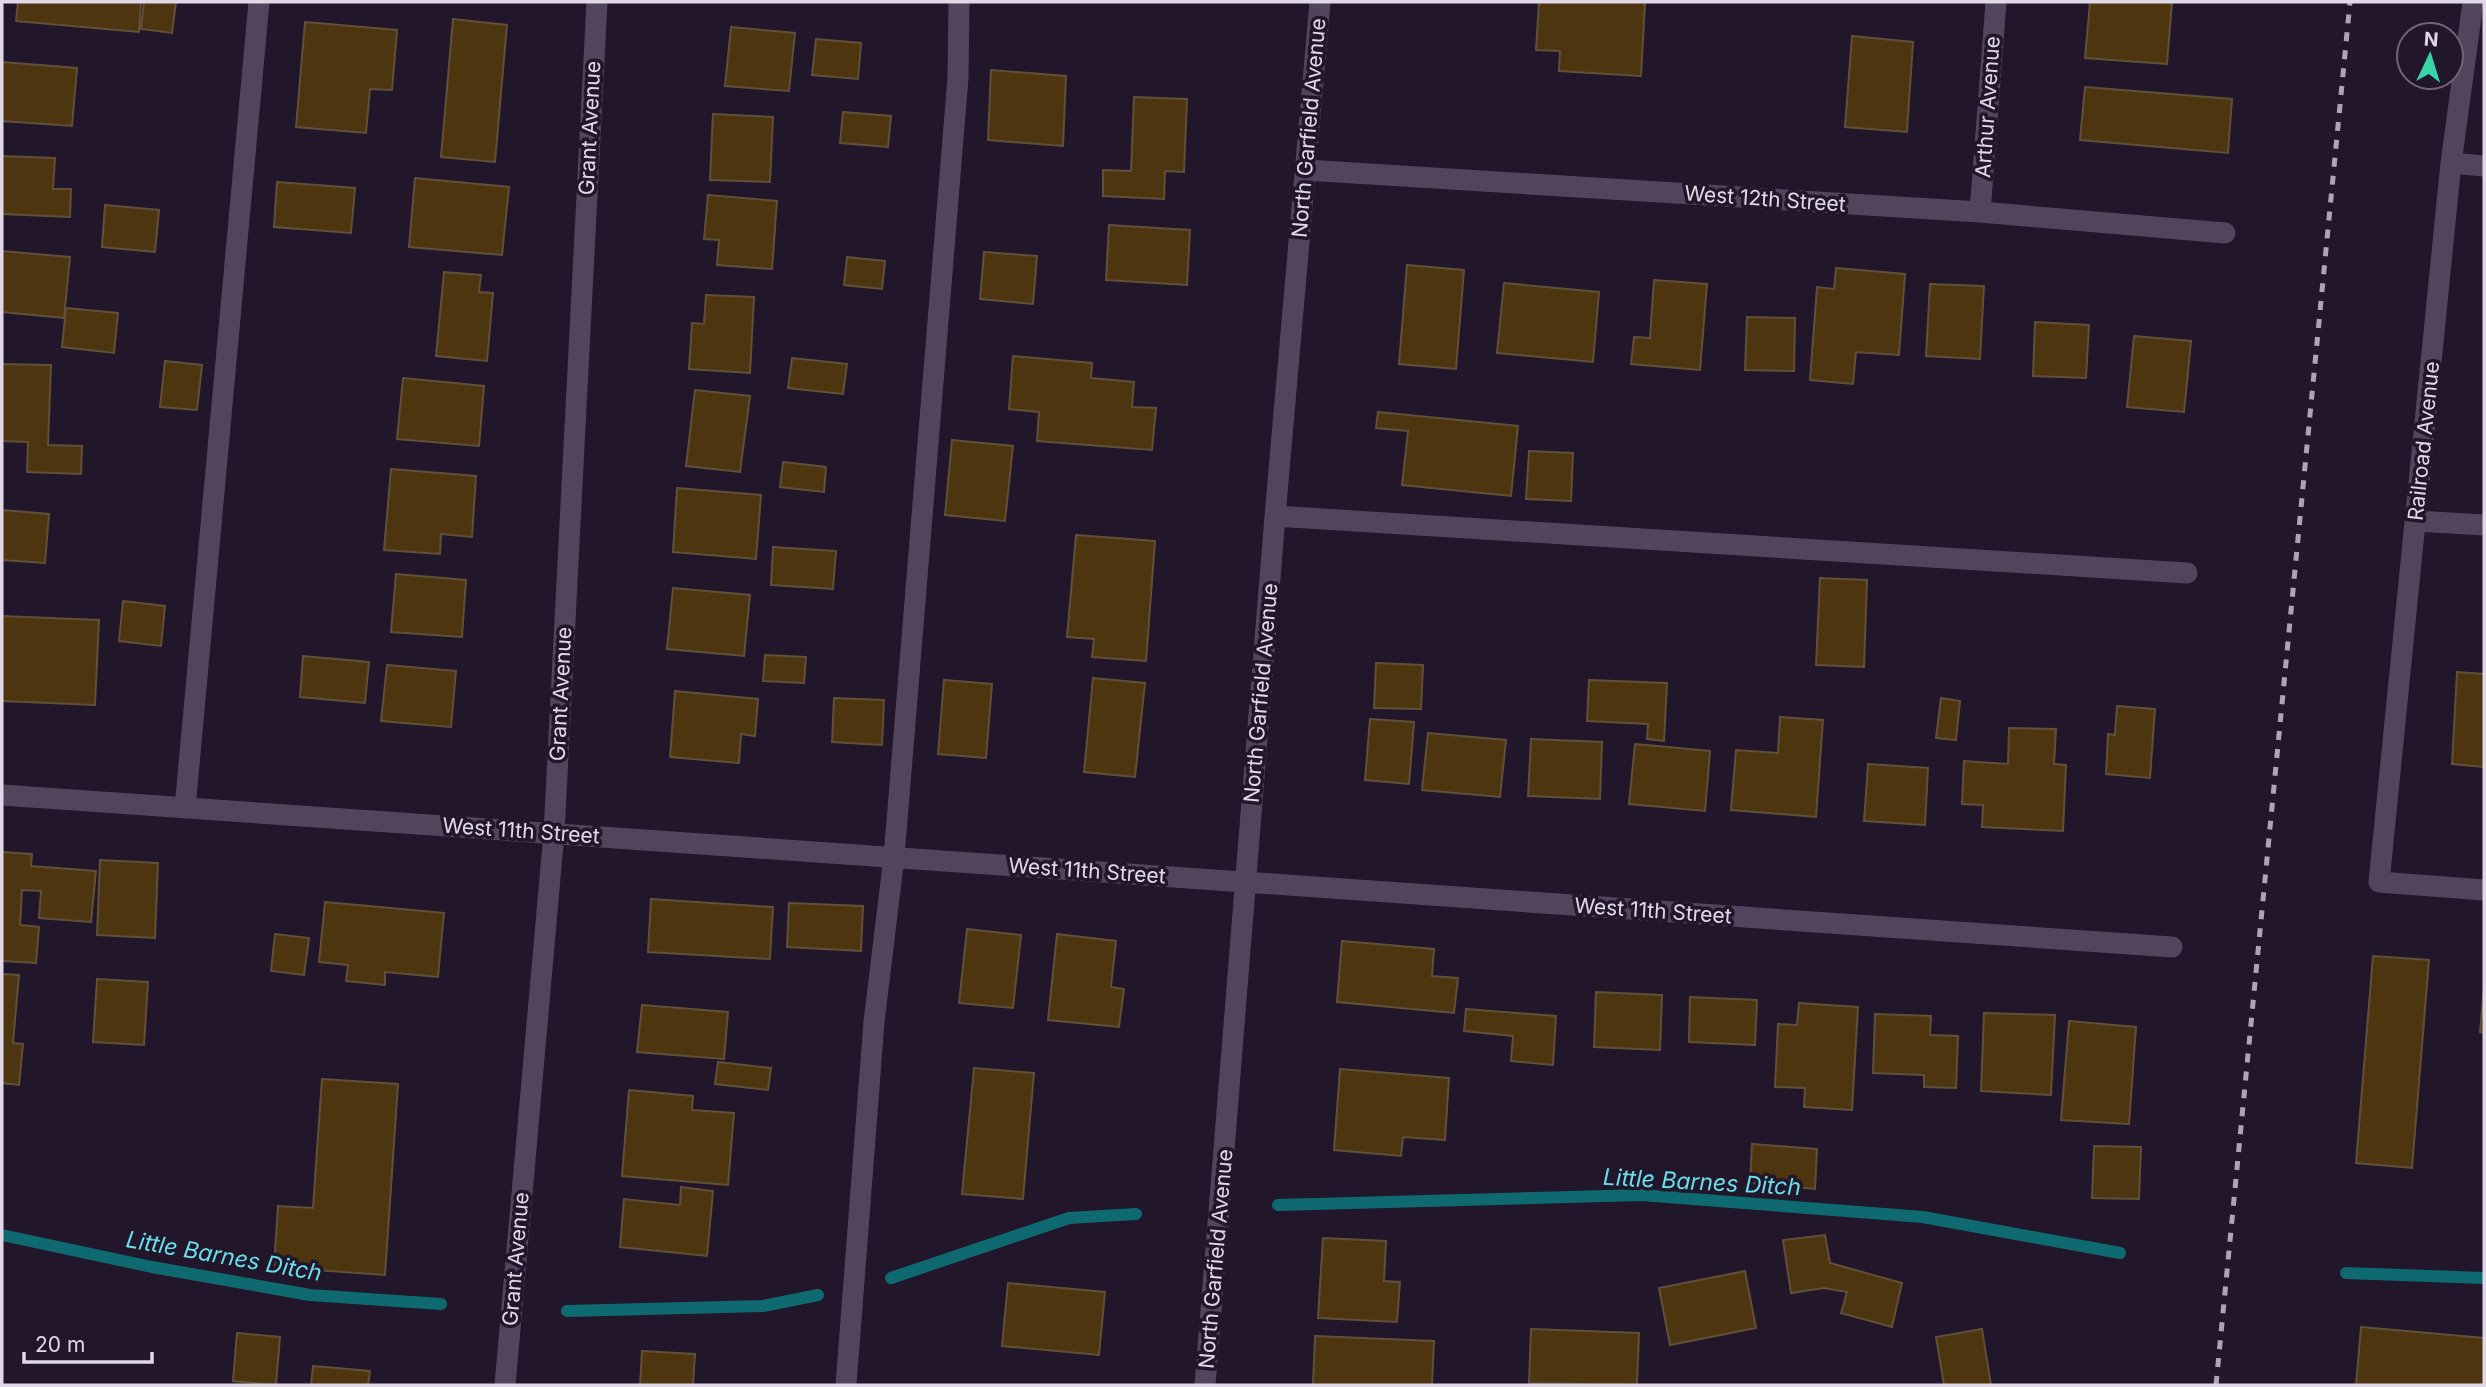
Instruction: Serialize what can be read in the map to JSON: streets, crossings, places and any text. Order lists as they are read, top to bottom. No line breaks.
{"streets":{"street":["Arthur Avenue","Grant Avenue","North Garfield Avenue","West 12th Street","Railroad Avenue","West 11th Street"]},"crossings":[["Arthur Avenue","West 12th Street"],["Grant Avenue","West 11th Street"],["North Garfield Avenue","West 12th Street"],["North Garfield Avenue","West 11th Street"]],"water":["Little Barnes Ditch"],"scale_bar":"20 m","north":"top"}
